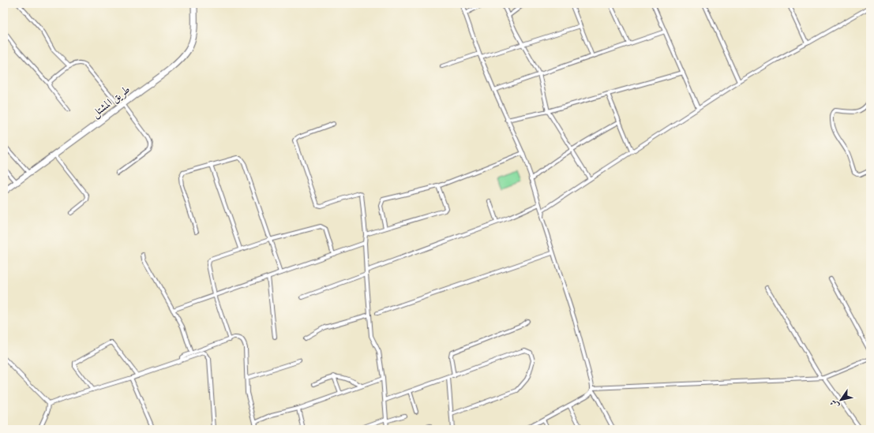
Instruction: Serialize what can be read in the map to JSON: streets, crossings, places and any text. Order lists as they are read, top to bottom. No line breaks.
{"streets":{"main road":["طريق المشتل"]},"north":"bottom left"}
